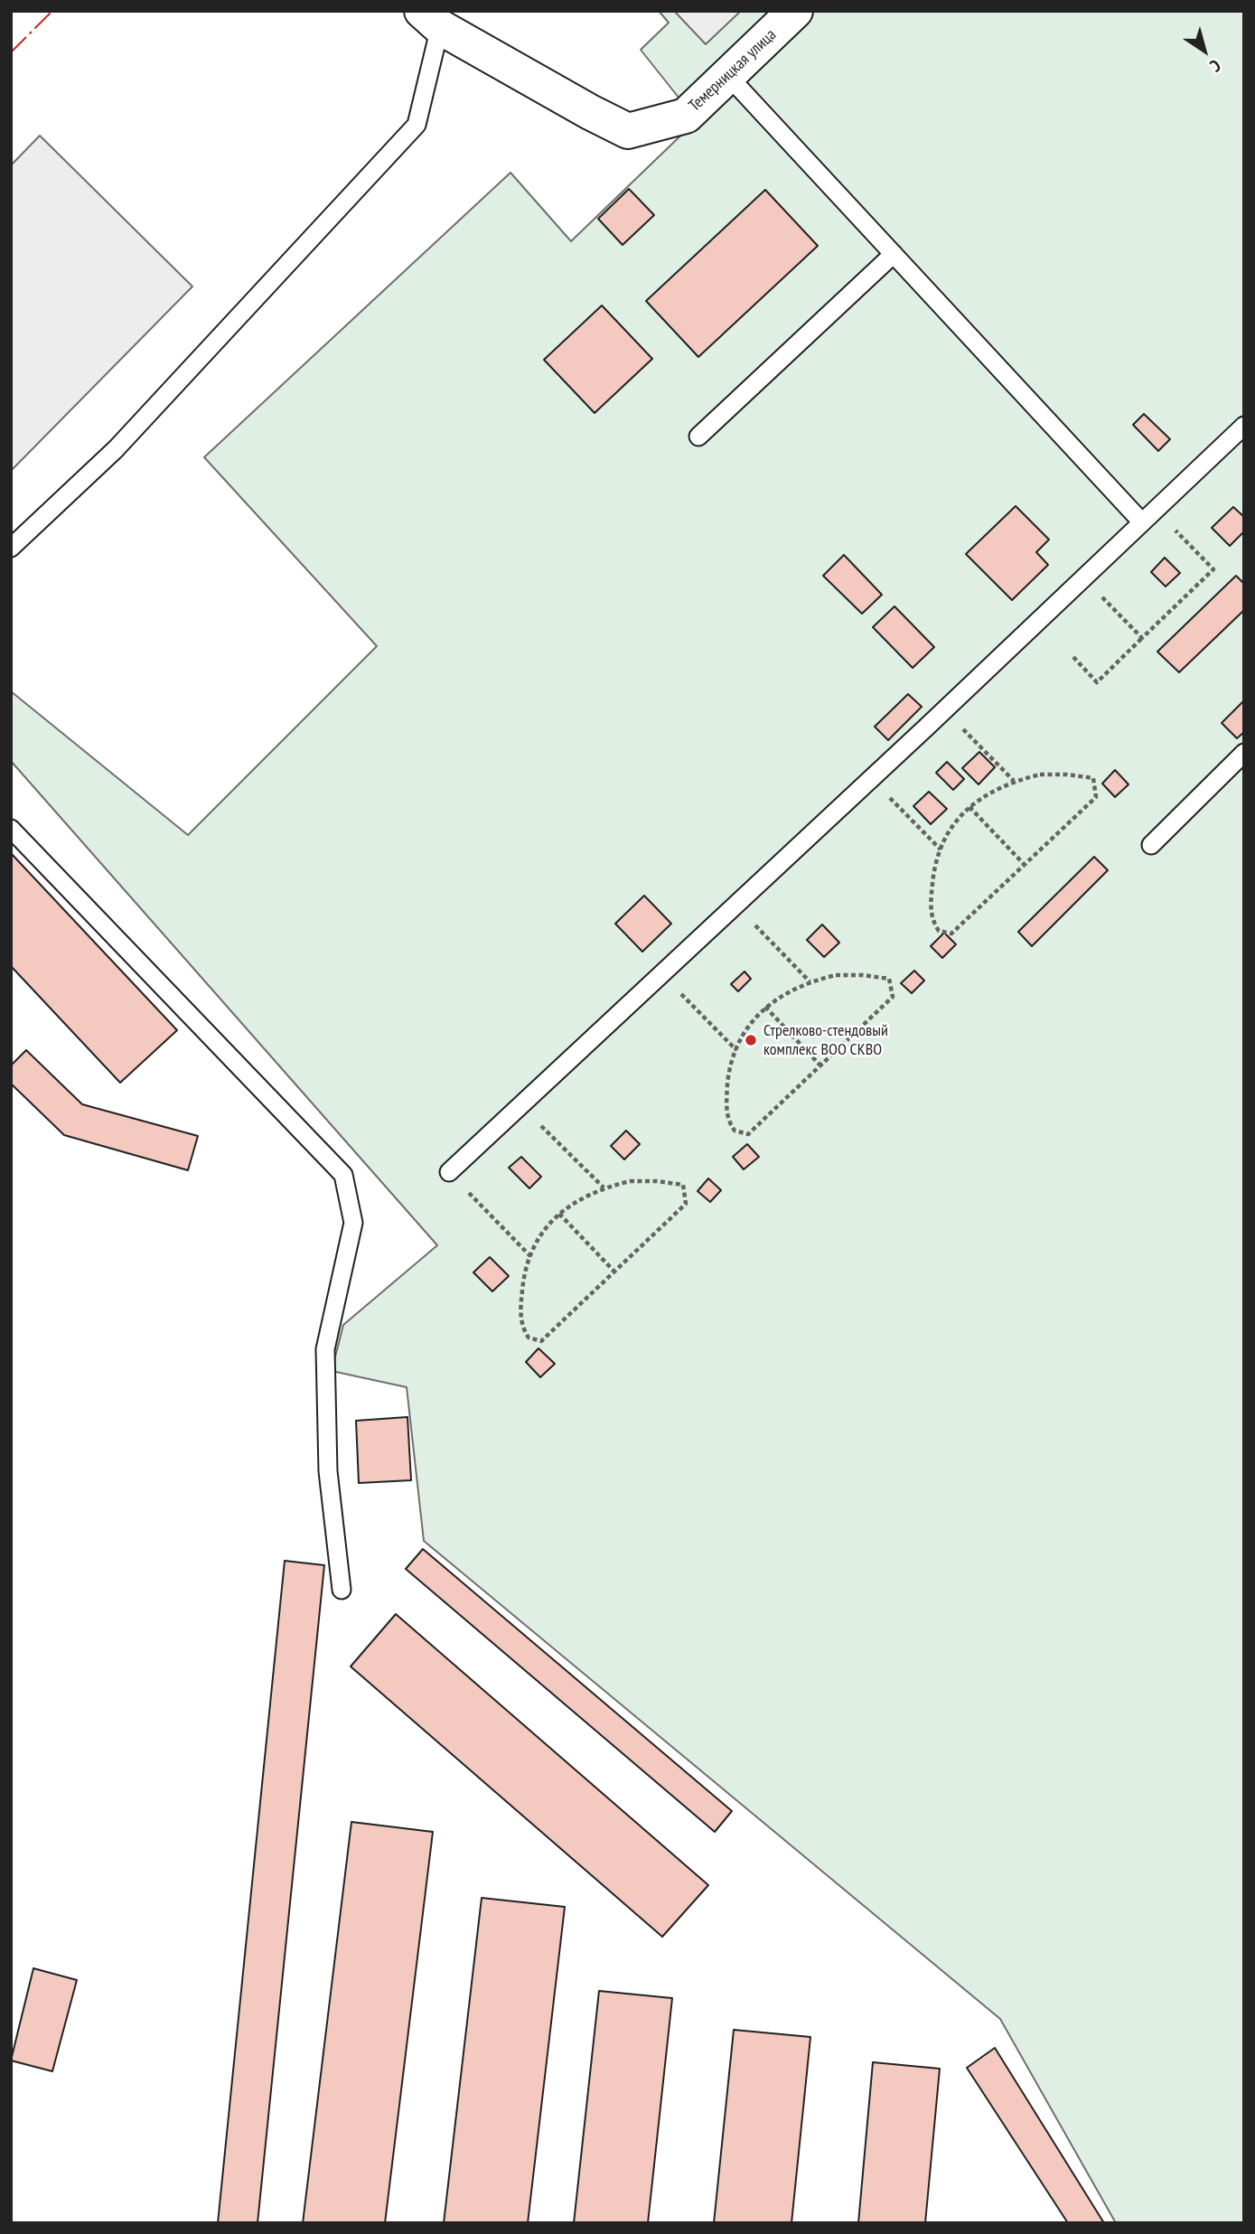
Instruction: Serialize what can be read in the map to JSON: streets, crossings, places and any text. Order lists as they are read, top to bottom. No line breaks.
{"streets":{"street":["Темерницкая улица"]},"places":["Стрелково-стендовый комплекс ВОО СКВО"],"north":"bottom right"}
